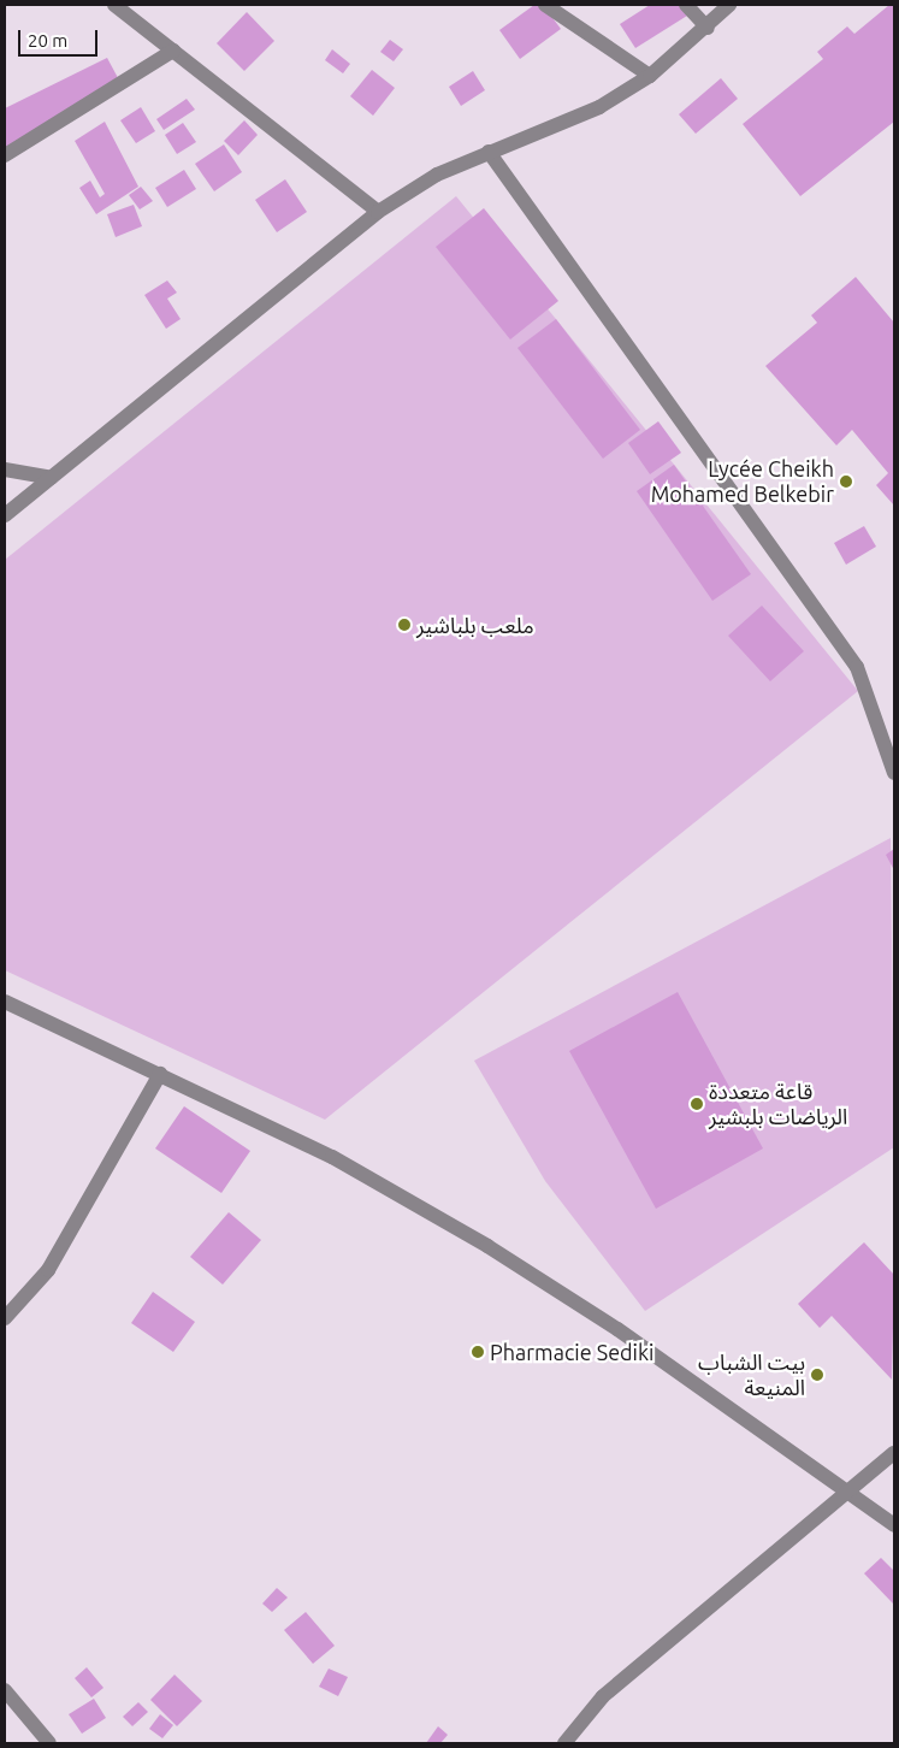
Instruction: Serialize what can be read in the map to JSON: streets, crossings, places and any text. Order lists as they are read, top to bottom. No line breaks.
{"places":["Lycée Cheikh Mohamed Belkebir","ملعب بلباشير","قاعة متعددة الرياضات بلبشير","Pharmacie Sediki","بيت الشباب المنيعة"],"scale_bar":"20 m"}
